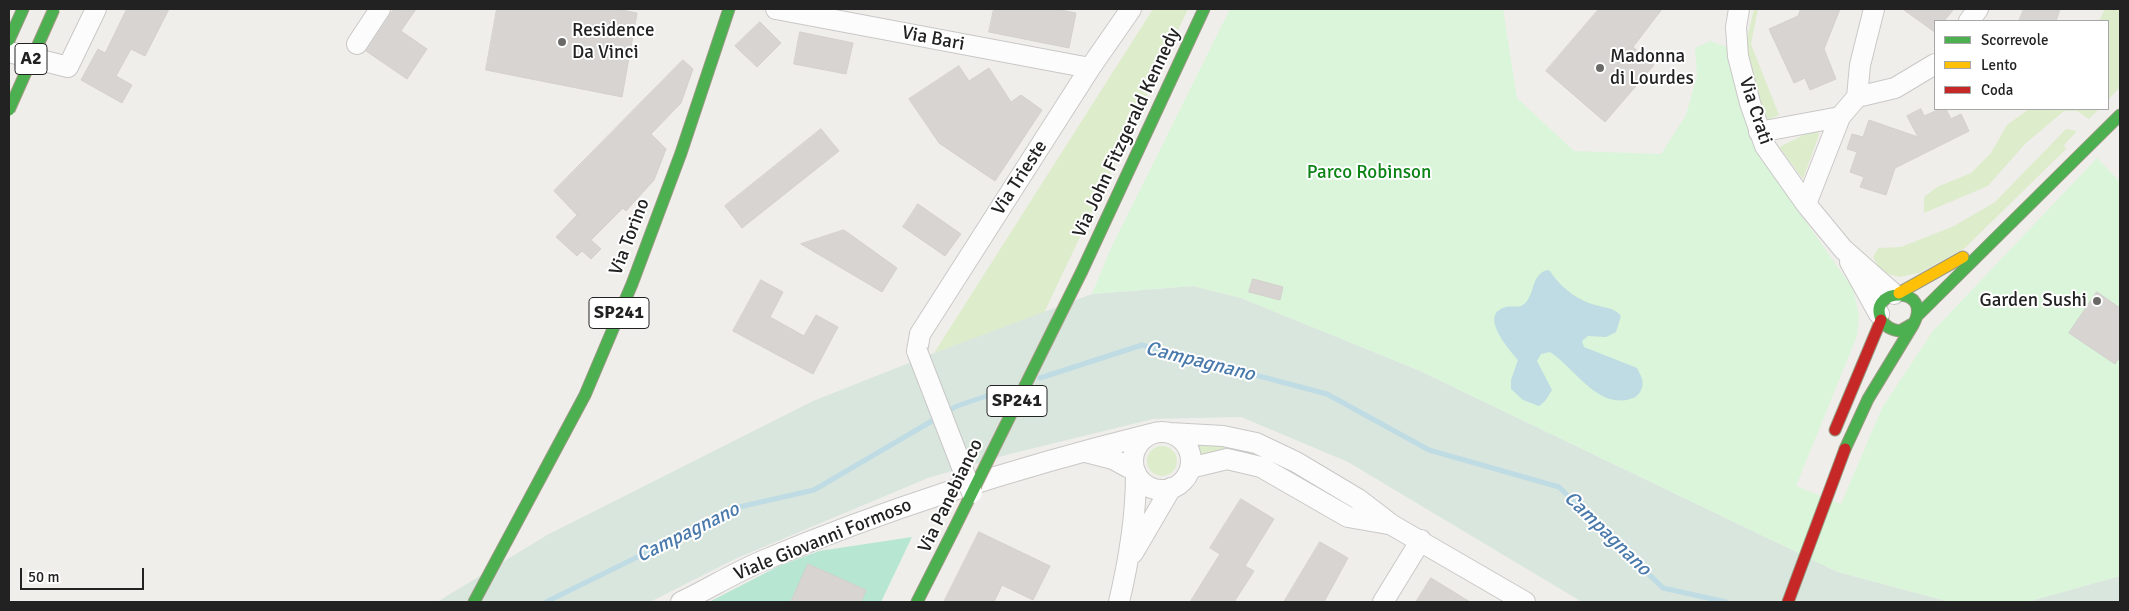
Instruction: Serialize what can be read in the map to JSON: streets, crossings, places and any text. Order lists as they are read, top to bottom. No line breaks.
{"streets":{"main road":["A2","Via John Fitzgerald Kennedy","Via Torino","SP241","Via Panebianco"],"street":["Via Bari","Via Crati","Via Trieste","Viale Giovanni Formoso"]},"crossings":[["Via Bari","Via Trieste"],["Via John Fitzgerald Kennedy","Via Panebianco"],["Via Trieste","Via Panebianco"]],"water":["Campagnano"],"parks":["Parco Robinson"],"places":["Residence Da Vinci","Madonna di Lourdes","Garden Sushi"],"legend":["Scorrevole","Lento","Coda"],"scale_bar":"50 m"}
